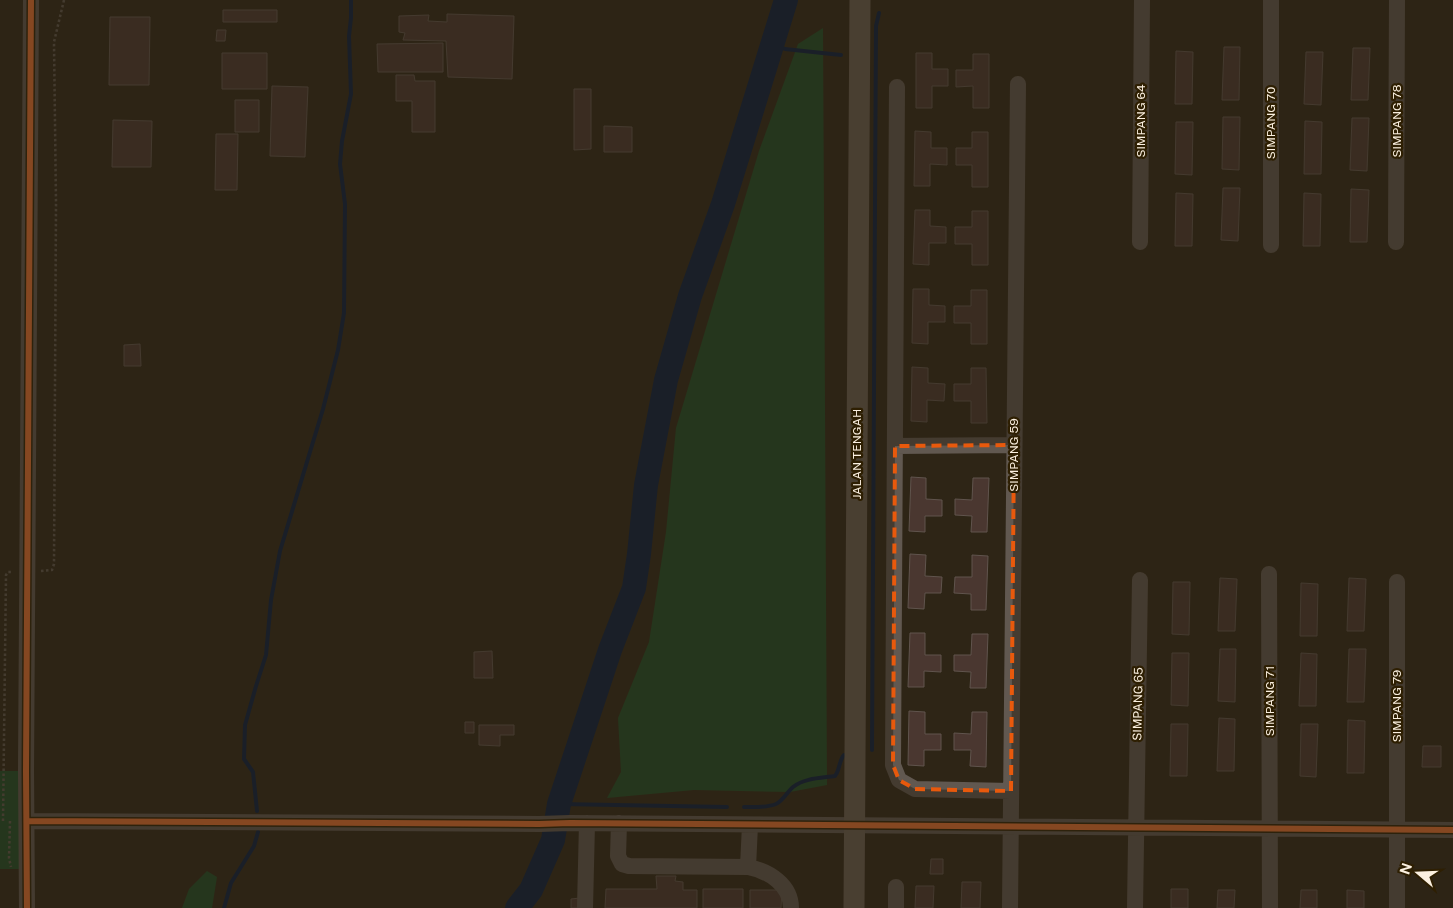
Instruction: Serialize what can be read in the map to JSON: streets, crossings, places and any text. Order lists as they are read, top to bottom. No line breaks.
{"streets":{"main road":["JALAN TENGAH"],"street":["SIMPANG 64","SIMPANG 78","SIMPANG 70","SIMPANG 59","SIMPANG 71","SIMPANG 65","SIMPANG 79"]},"north":"left"}
